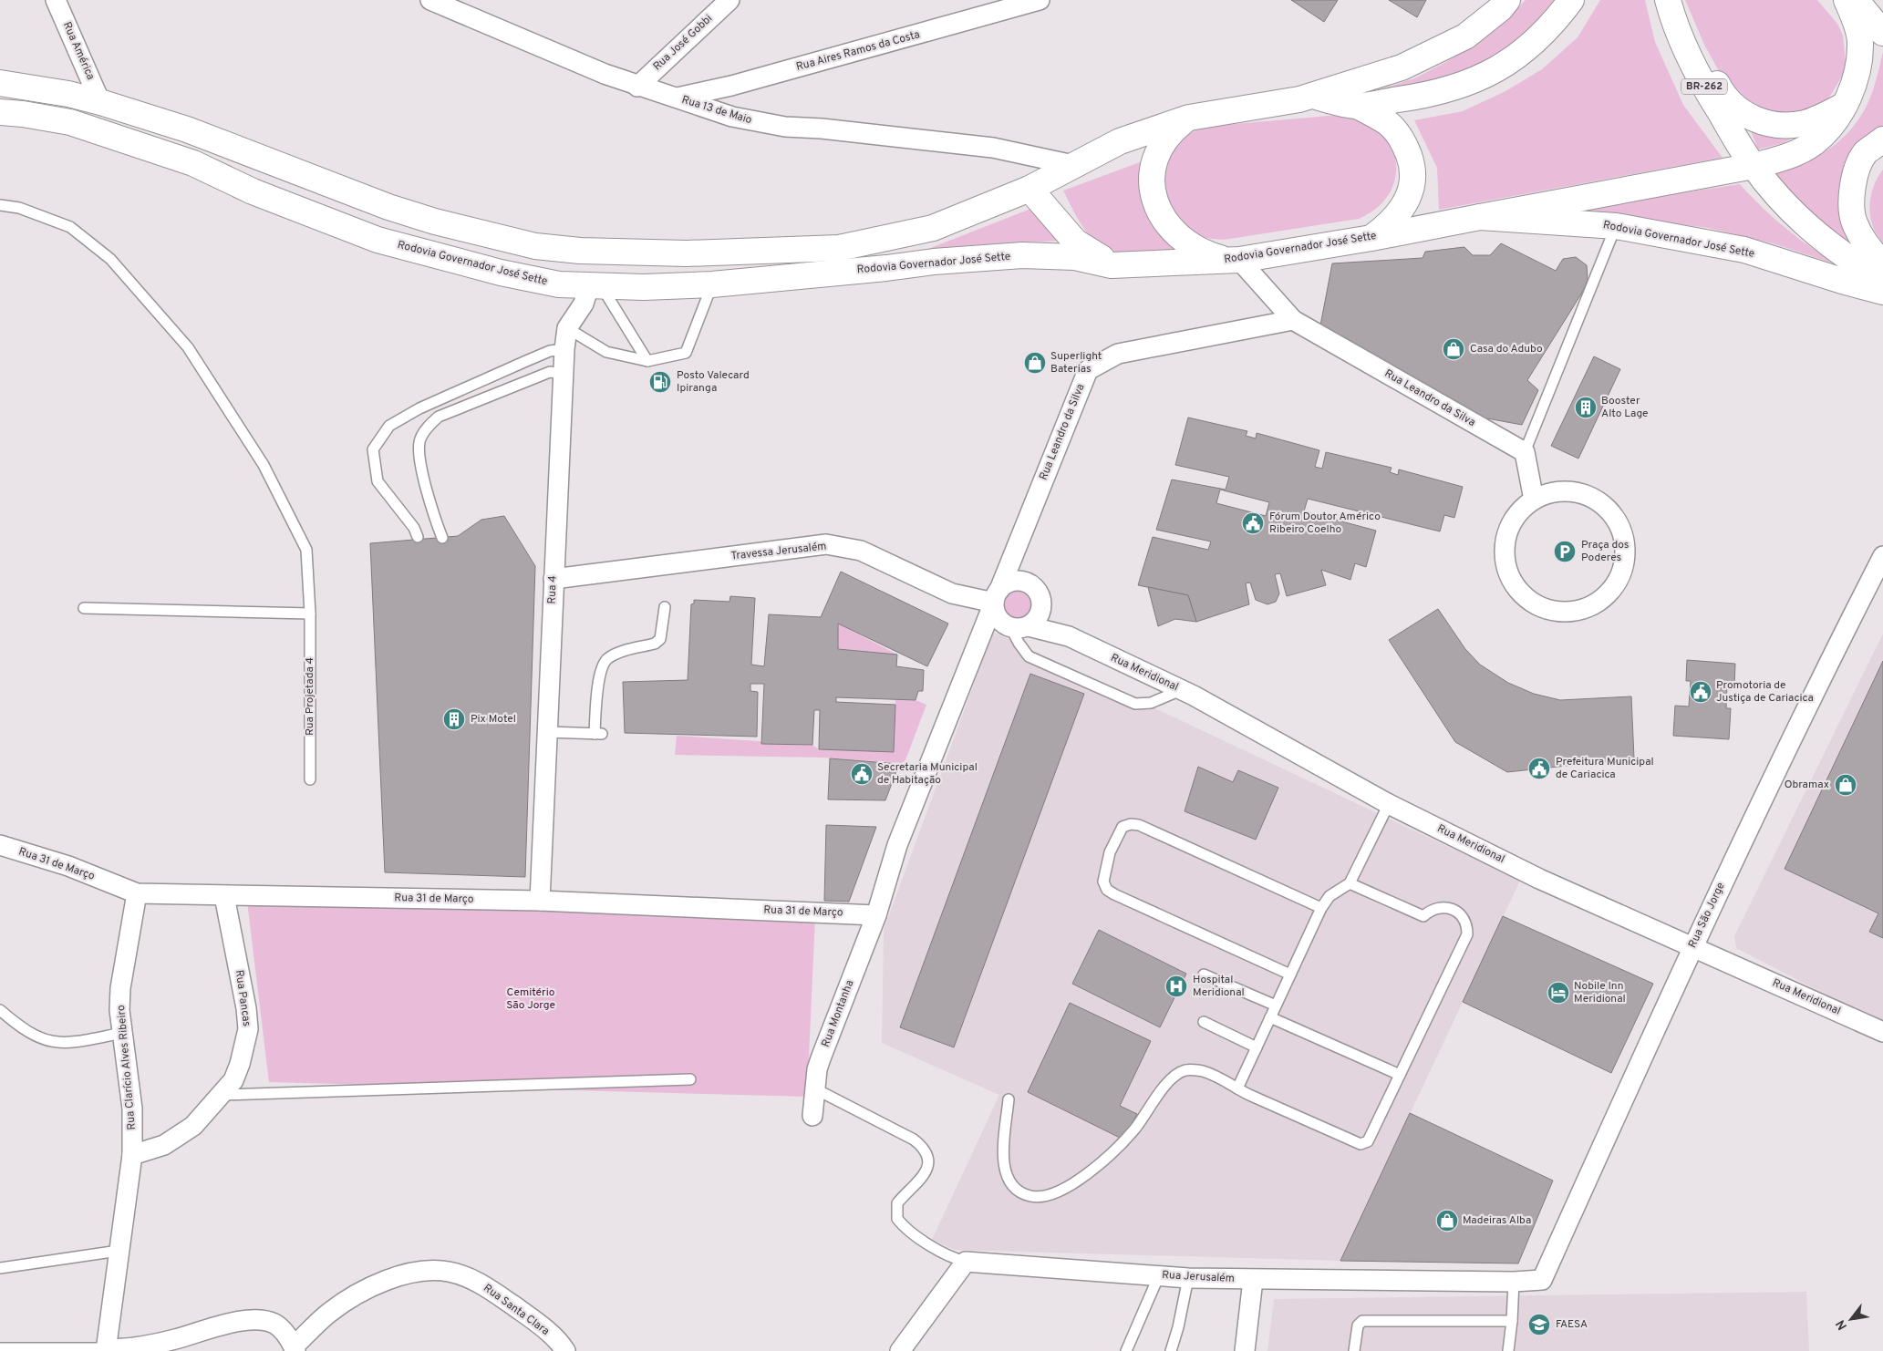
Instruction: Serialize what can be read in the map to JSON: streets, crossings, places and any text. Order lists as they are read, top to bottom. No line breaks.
{"streets":{"main road":["BR-262","Rodovia Governador José Sette"],"street":["Rua José Gobbi","Rua América","Rua Aires Ramos da Costa","Rua 13 de Maio","Rua Leandro da Silva","Travessa Jerusalém","Rua 4","Rua Meridional","Rua 31 de Março","Rua São Jorge","Rua Pancas","Rua Montanha","Rua Clarício Alves Ribeiro","Rua Jerusalém","Rua Santa Clara"],"lane":["Rua Projetada 4"]},"crossings":[["Rua José Gobbi","Rua 13 de Maio"],["Rua Aires Ramos da Costa","Rua 13 de Maio"],["Rodovia Governador José Sette","Rua Leandro da Silva"],["Rodovia Governador José Sette","Rua 4"],["Rua Leandro da Silva","Travessa Jerusalém"],["Rua Leandro da Silva","Rua 31 de Março"],["Rua Leandro da Silva","Rua Montanha"],["Travessa Jerusalém","Rua 4"],["Rua 4","Rua 31 de Março"],["Rua Meridional","Rua São Jorge"],["Rua 31 de Março","Rua Pancas"],["Rua 31 de Março","Rua Montanha"],["Rua 31 de Março","Rua Clarício Alves Ribeiro"],["Rua São Jorge","Rua Jerusalém"],["Rua Pancas","Rua Clarício Alves Ribeiro"]],"parks":["Cemitério São Jorge"],"places":{"shop":["Casa do Adubo","Superlight Baterias","Obramax","Madeiras Alba"],"fuel station":["Posto Valecard Ipiranga"],"building":["Booster Alto Lage","Pix Motel"],"public building":["Fórum Doutor Américo Ribeiro Coelho","Promotoria de Justiça de Cariacica","Prefeitura Municipal de Cariacica","Secretaria Municipal de Habitação"],"parking":["Praça dos Poderes"],"hospital":["Hospital Meridional"],"hotel":["Nobile Inn Meridional"],"school or university":["FAESA"]},"north":"bottom left"}
